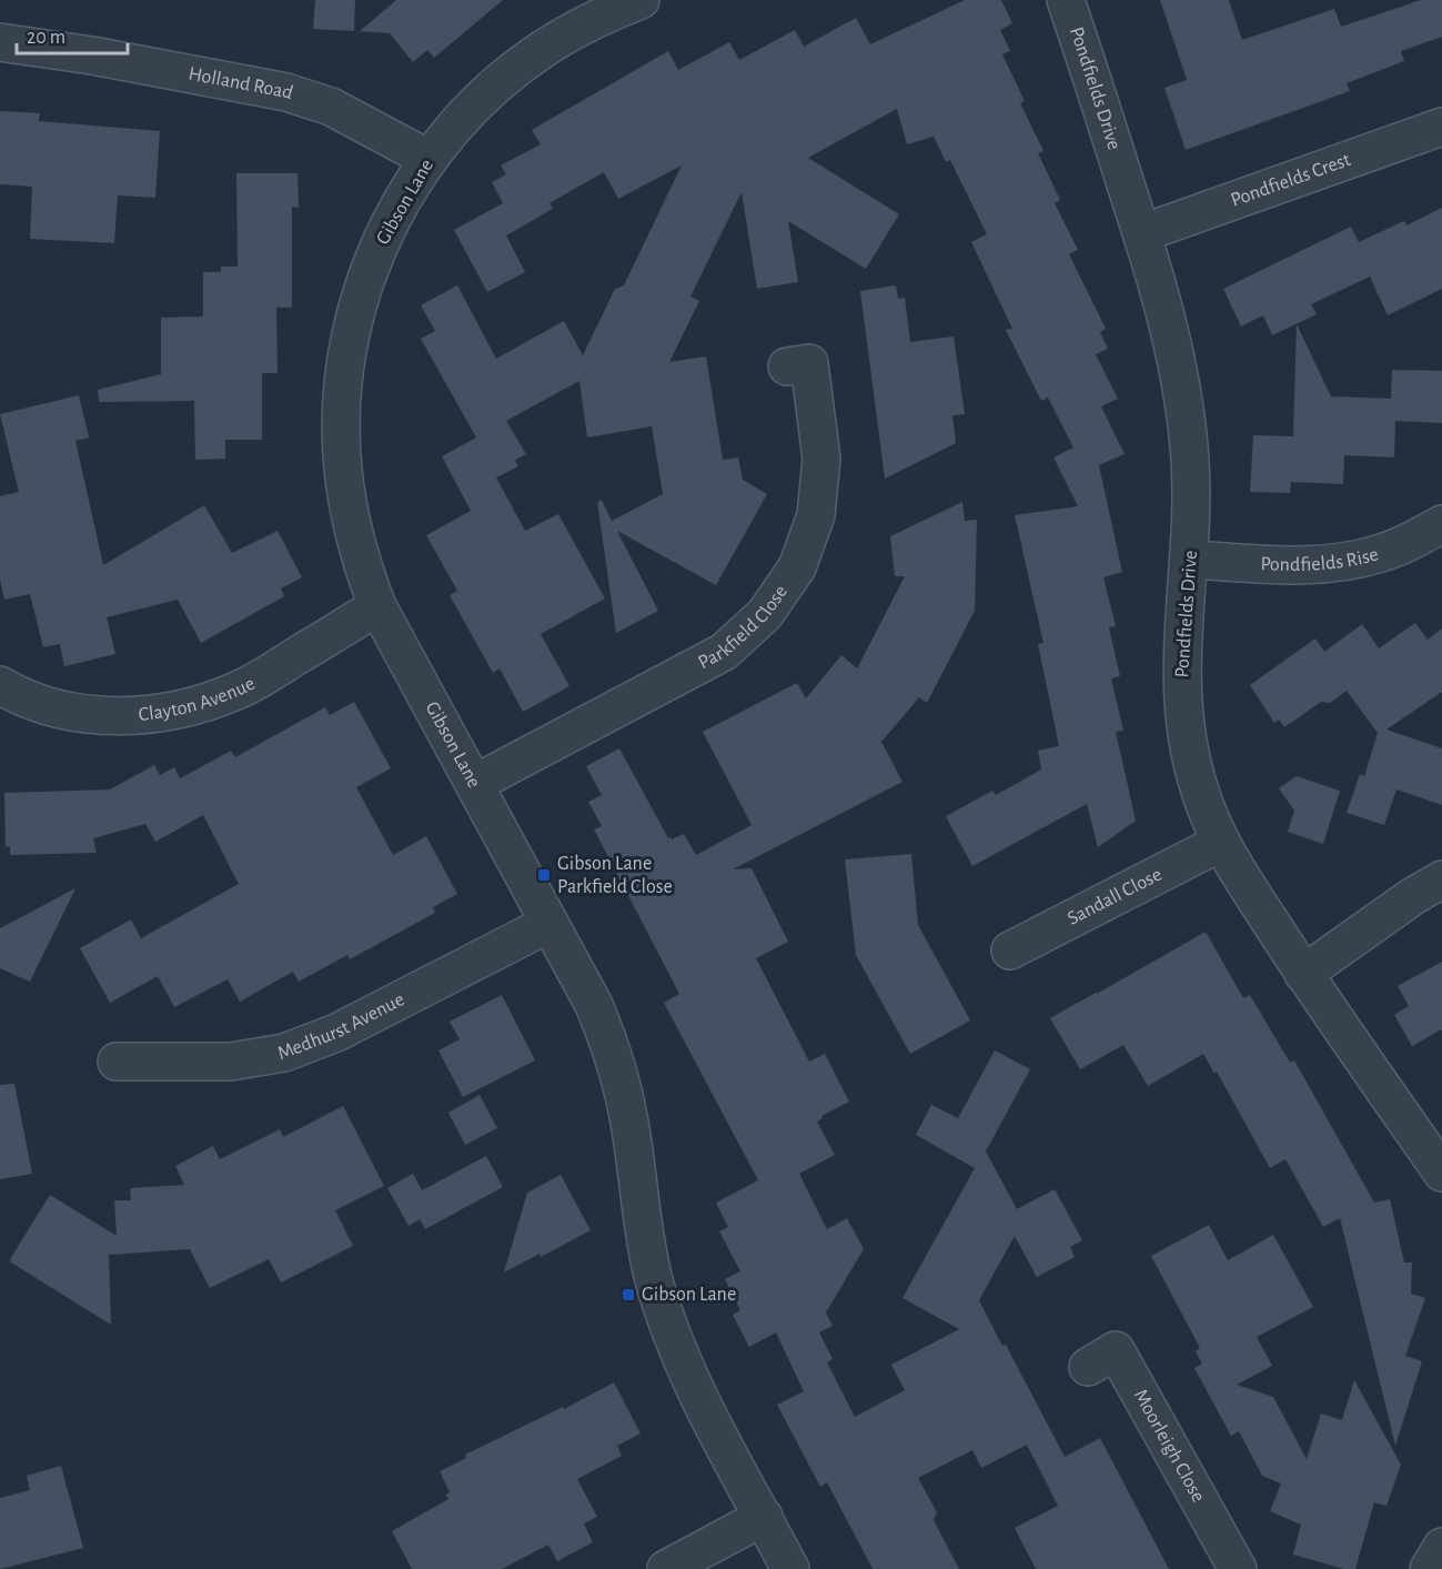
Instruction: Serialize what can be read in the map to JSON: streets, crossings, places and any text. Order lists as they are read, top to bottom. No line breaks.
{"streets":{"street":["Holland Road","Pondfields Drive","Pondfields Crest","Gibson Lane","Pondfields Rise","Parkfield Close","Clayton Avenue","Sandall Close","Medhurst Avenue","Moorleigh Close"]},"crossings":[["Holland Road","Gibson Lane"],["Pondfields Drive","Pondfields Crest"],["Pondfields Drive","Pondfields Rise"],["Pondfields Drive","Sandall Close"],["Gibson Lane","Parkfield Close"],["Gibson Lane","Clayton Avenue"],["Gibson Lane","Medhurst Avenue"]],"places":{"transit":["Gibson Lane Parkfield Close","Gibson Lane"]},"scale_bar":"20 m"}
